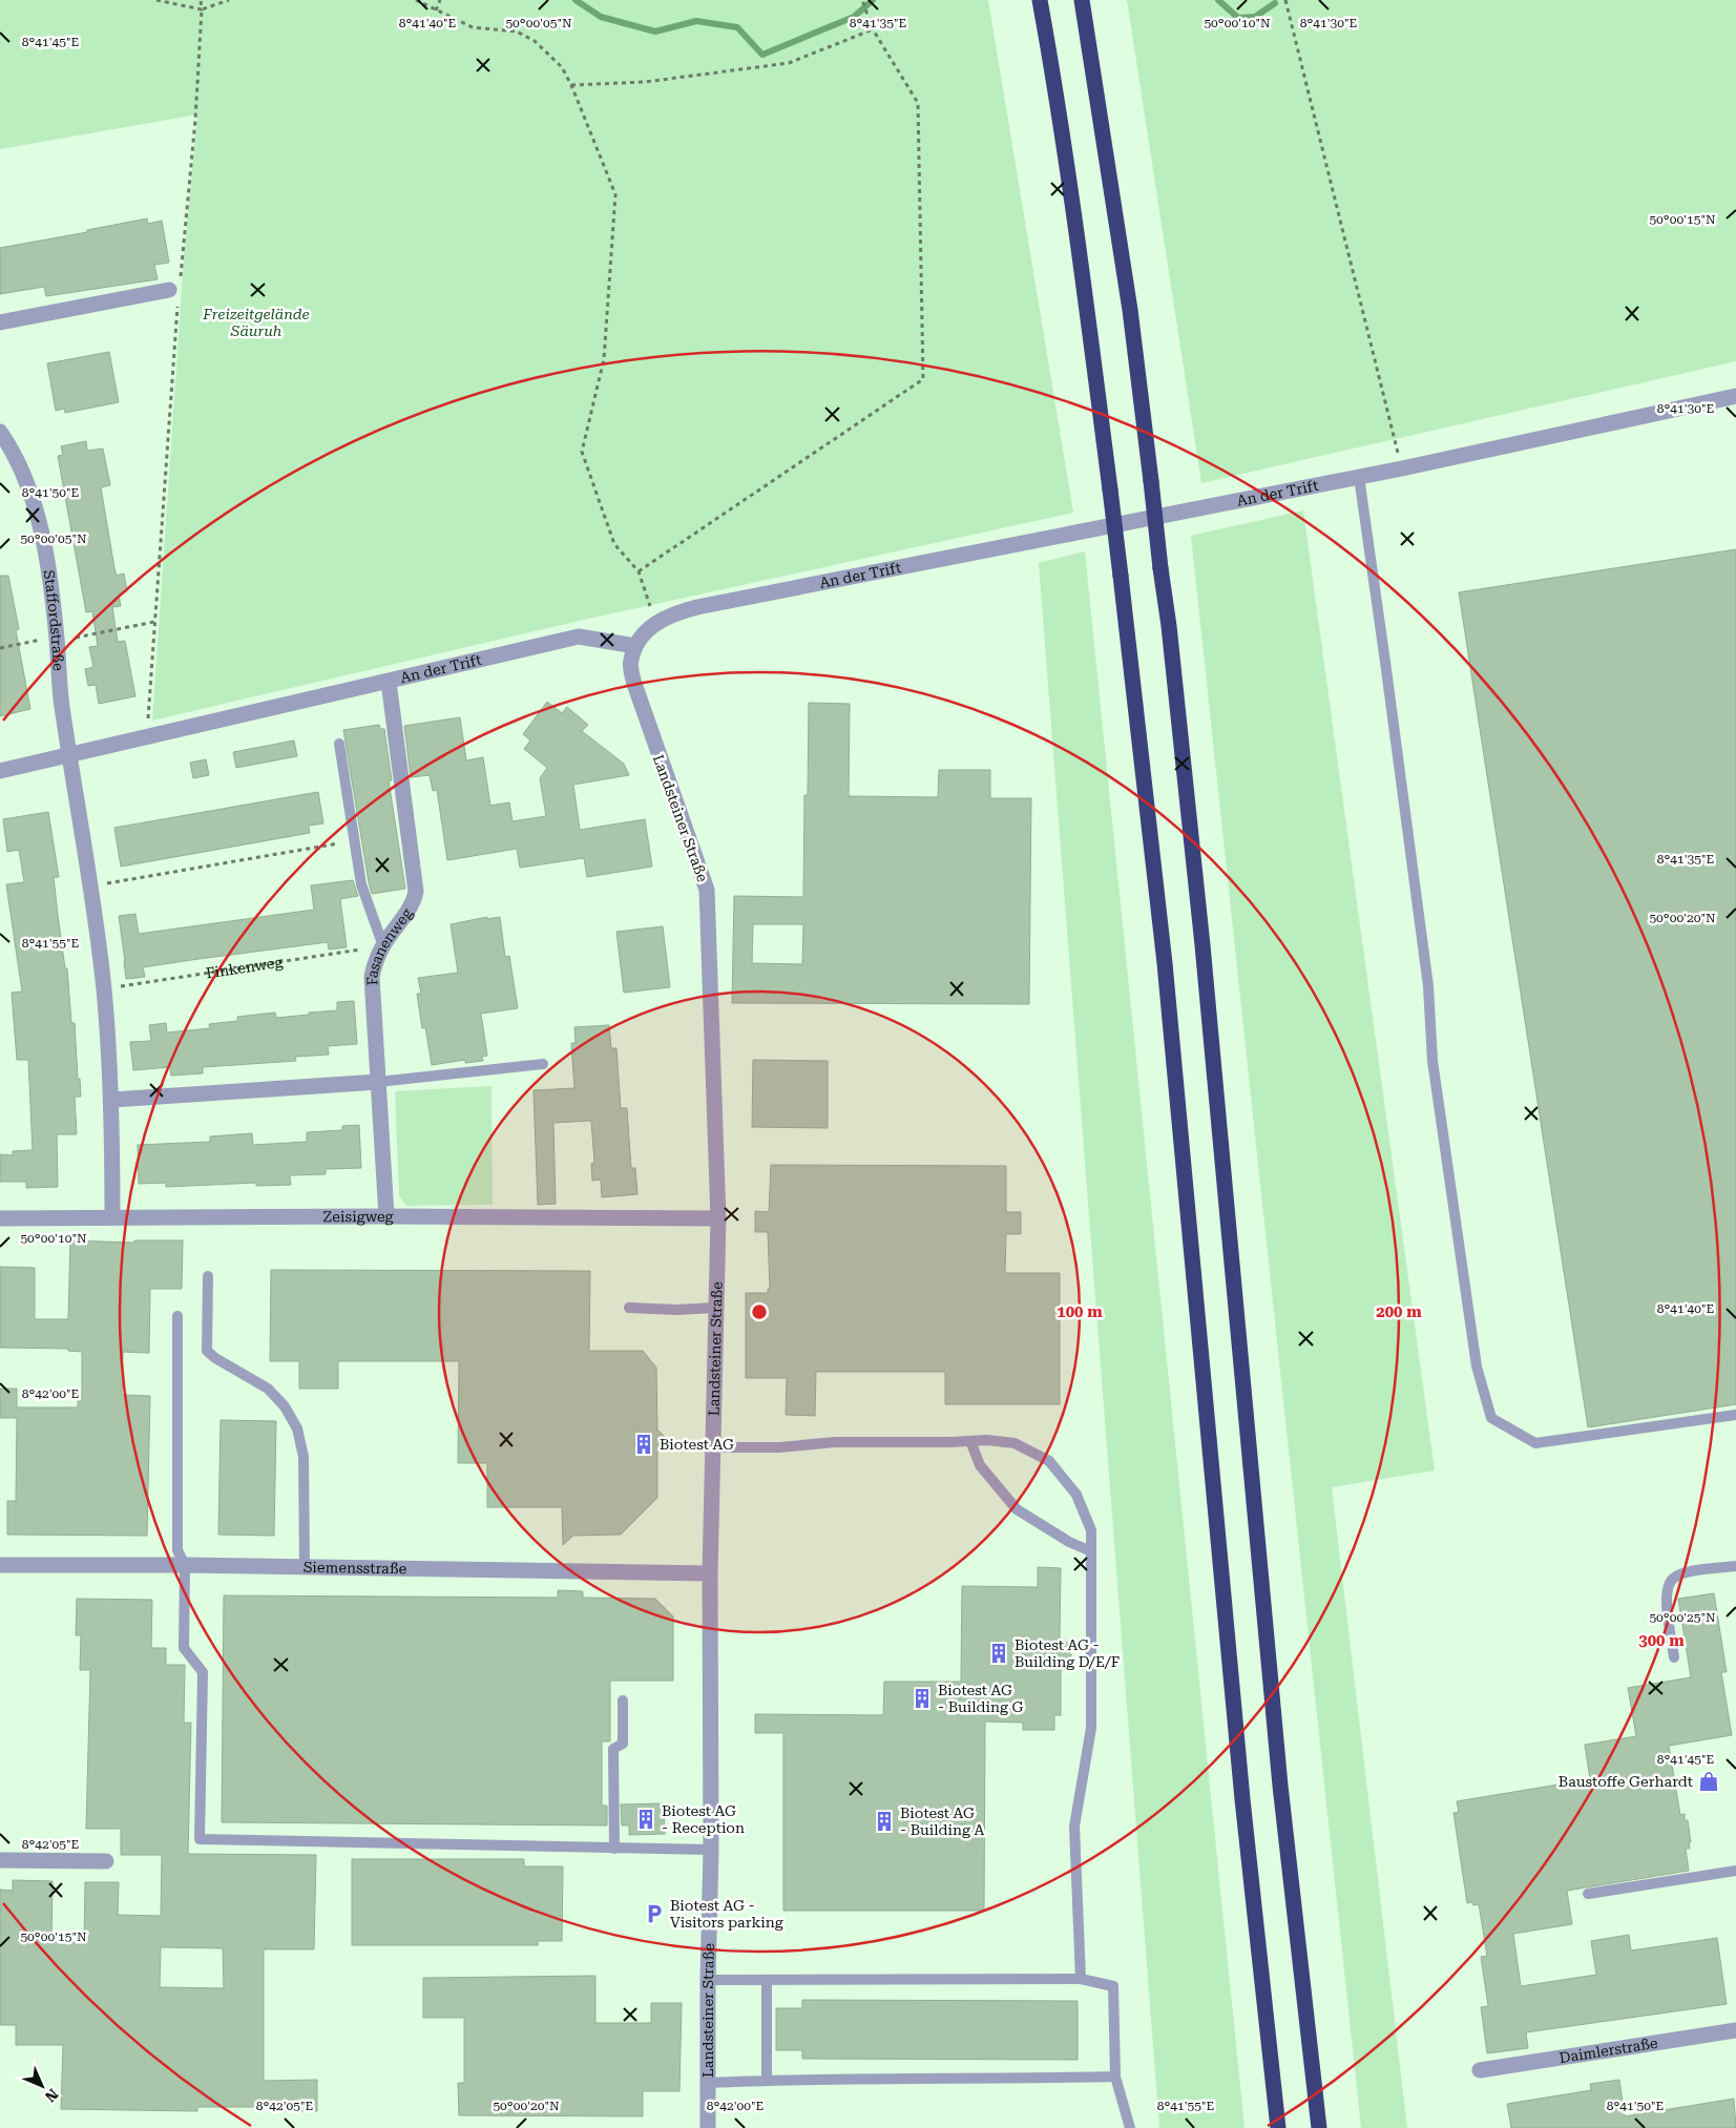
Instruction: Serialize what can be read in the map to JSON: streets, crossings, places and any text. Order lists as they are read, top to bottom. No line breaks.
{"streets":{"street":["An der Trift","Staffordstraße","Landsteiner Straße","Fasanenweg","Zeisigweg","Siemensstraße","Daimlerstraße"],"path":["Finkenweg"]},"crossings":[["An der Trift","Staffordstraße"],["An der Trift","Landsteiner Straße"],["An der Trift","Fasanenweg"],["Landsteiner Straße","Zeisigweg"],["Landsteiner Straße","Siemensstraße"],["Fasanenweg","Finkenweg"],["Fasanenweg","Zeisigweg"]],"parks":["Freizeitgelände Säuruh"],"places":{"building":["Biotest AG","Biotest AG - Building D/E/F","Biotest AG - Building G","Biotest AG - Reception","Biotest AG - Building A"],"shop":["Baustoffe Gerhardt"],"parking":["Biotest AG - Visitors parking"]},"north":"bottom right","coordinates":["8°41'40\"E","50°00'05\"N","8°41'35\"E","50°00'10\"N","8°41'30\"E","8°41'45\"E","50°00'15\"N","8°41'50\"E","50°00'20\"N","8°41'55\"E","8°42'00\"E","50°00'25\"N","8°42'05\"E"],"rings":["100 m","200 m","300 m"]}
